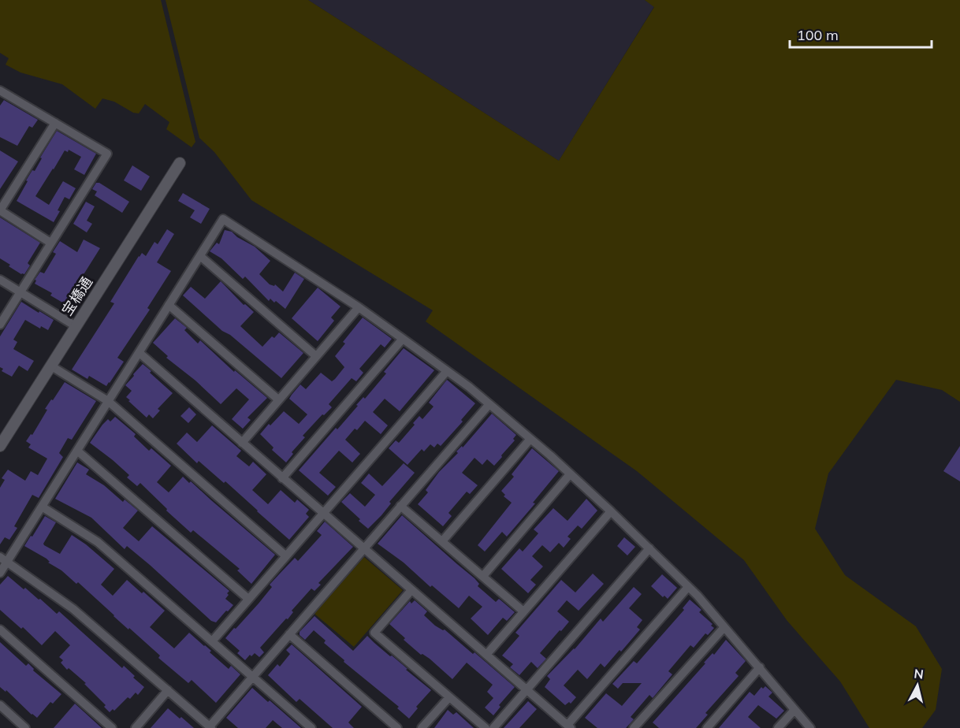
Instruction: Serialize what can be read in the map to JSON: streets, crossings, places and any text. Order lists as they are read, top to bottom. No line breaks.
{"streets":{"street":["宝橋通"]},"scale_bar":"100 m","north":"top"}
